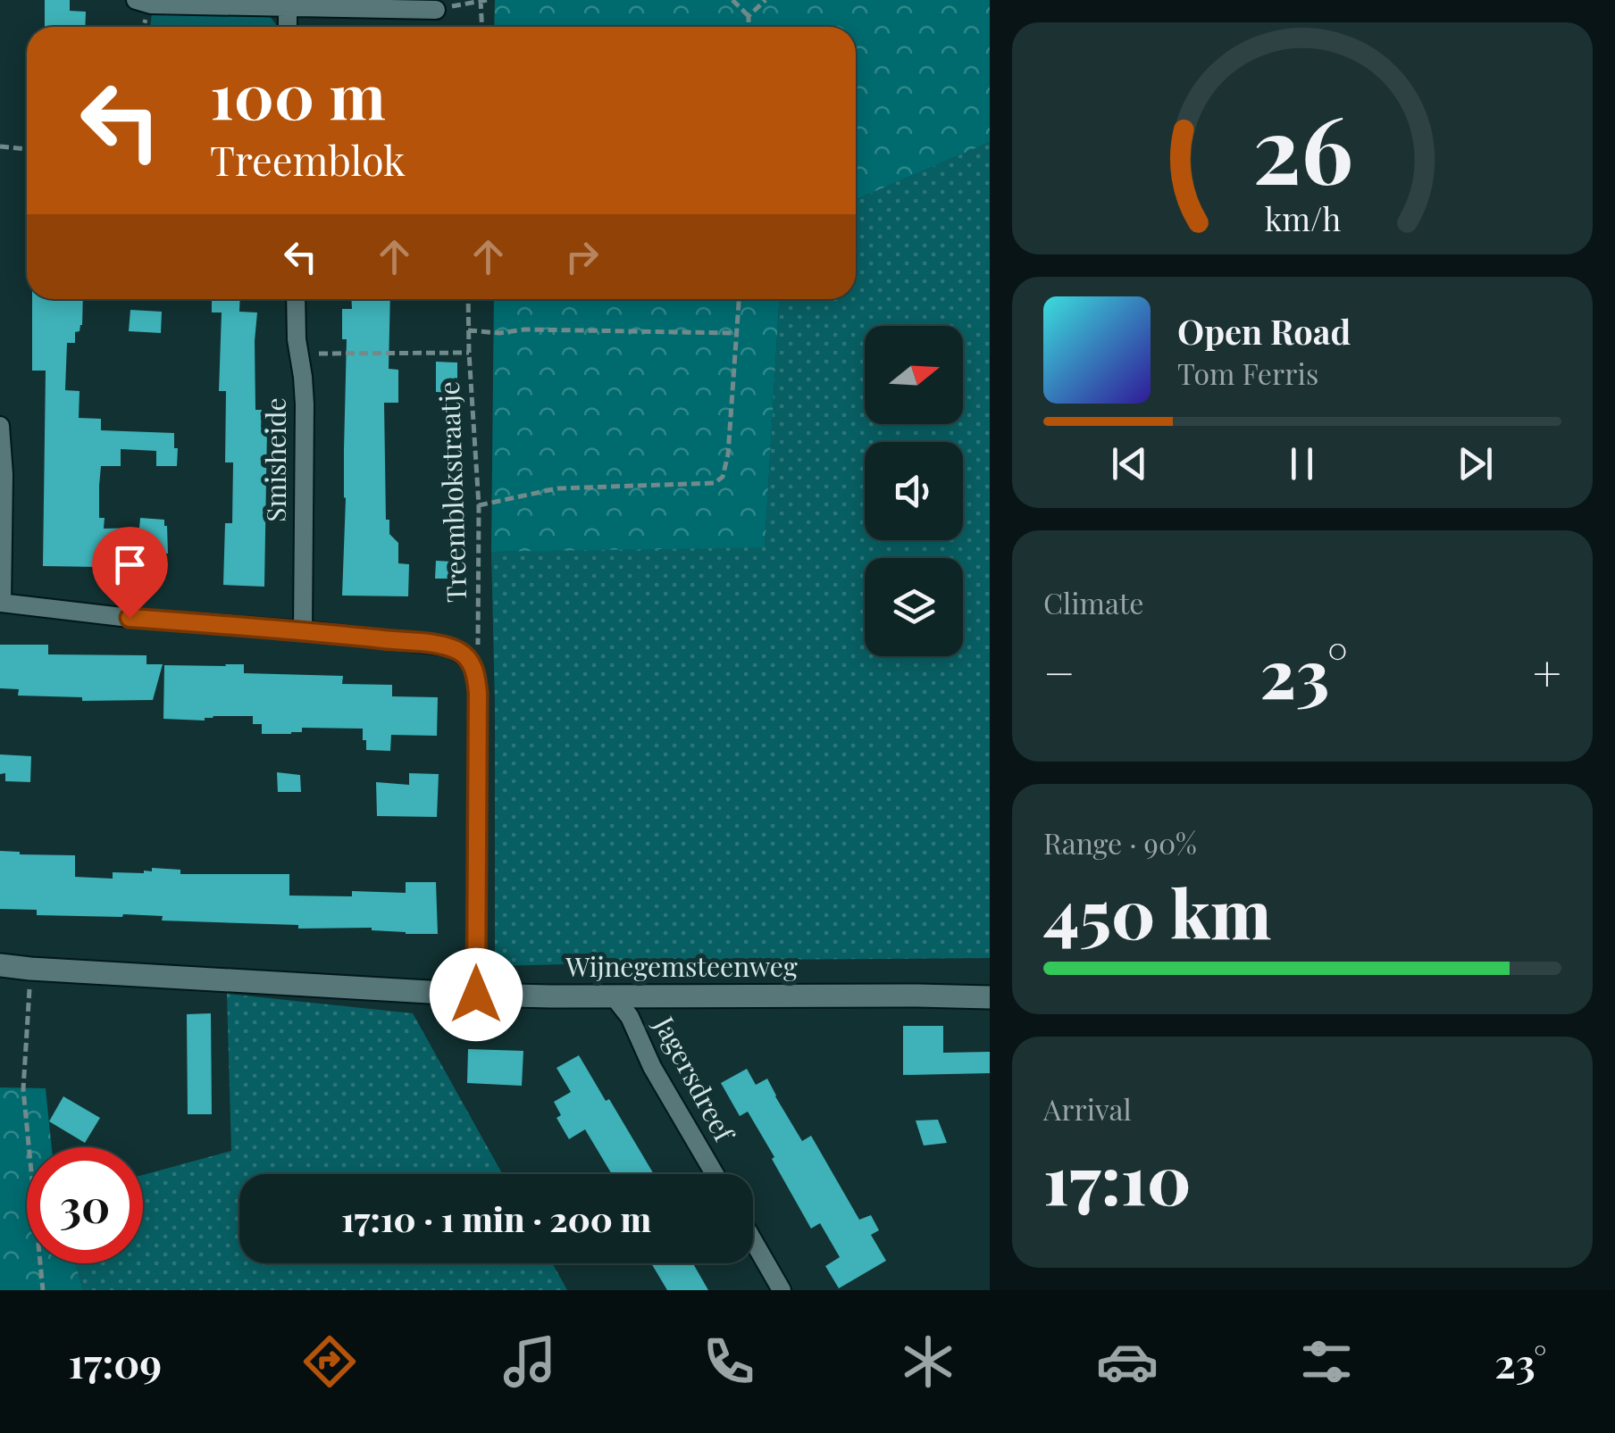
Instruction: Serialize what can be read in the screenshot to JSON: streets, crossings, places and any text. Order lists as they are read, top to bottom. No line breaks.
{"streets":{"street":["Smisheide","Wijnegemsteenweg","Jagersdreef"],"path":["Treemblokstraatje"]},"crossings":[["Wijnegemsteenweg","Jagersdreef"]],"north":"right","page":{"turn":["100 m","Treemblok"],"song":["Open Road","Tom Ferris"],"tile":["Climate",["Range · 90%","450 km"],["Arrival","17:10"]],"heat":["−","23°","+"],"limit":"30","trip":"17:10 · 1 min · 200 m","tabs":["17:09","23°"],"gauge":["26","km/h"]}}
